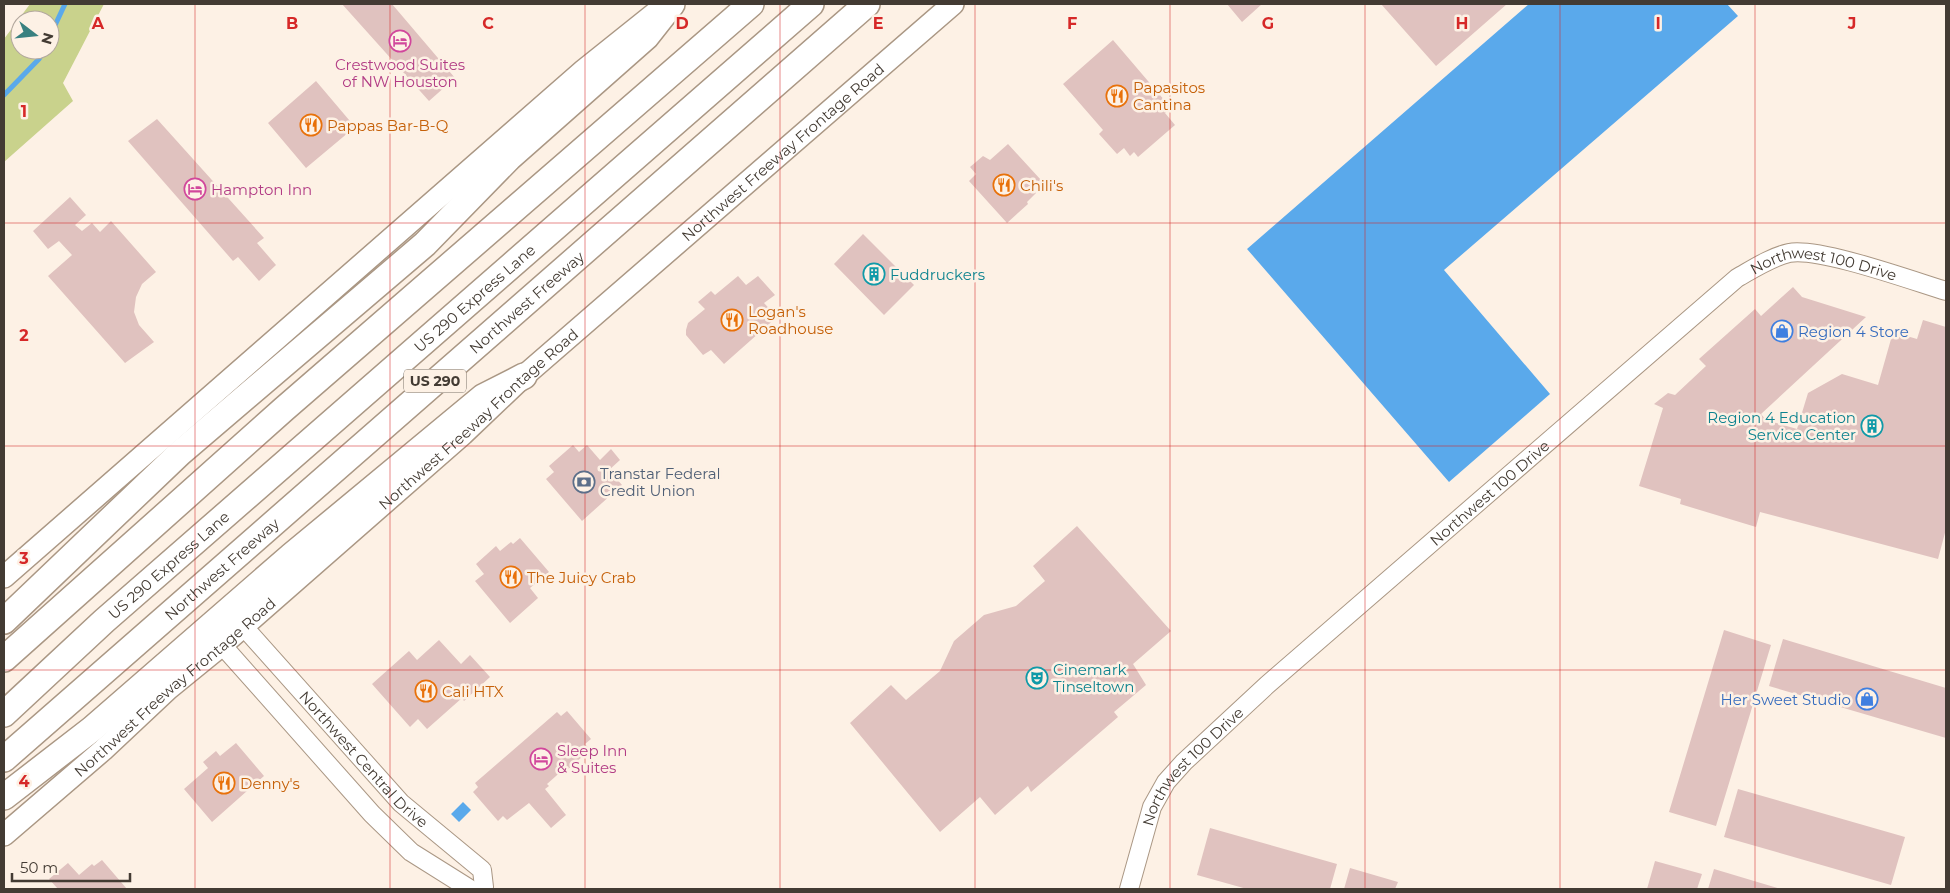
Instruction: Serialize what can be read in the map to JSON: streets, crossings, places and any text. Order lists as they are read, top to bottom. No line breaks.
{"streets":{"highway":["US 290 Express Lane","Northwest Freeway","US 290"],"main road":["Northwest Freeway Frontage Road"],"street":["Northwest 100 Drive","Northwest Central Drive"]},"crossings":[["Northwest Freeway Frontage Road","Northwest Central Drive"]],"places":{"hotel":["Crestwood Suites of NW Houston","Hampton Inn","Sleep Inn & Suites"],"restaurant":["Papasitos Cantina","Pappas Bar-B-Q","Chili's","Logan's Roadhouse","The Juicy Crab","Cali HTX","Denny's"],"building":["Fuddruckers","Region 4 Education Service Center"],"shop":["Region 4 Store","Her Sweet Studio"],"bank":["Transtar Federal Credit Union"],"theatre":["Cinemark Tinseltown"]},"scale_bar":"50 m","north":"right","grid":{"columns":["A","B","C","D","E","F","G","H","I","J"],"rows":["1","2","3","4"]}}
